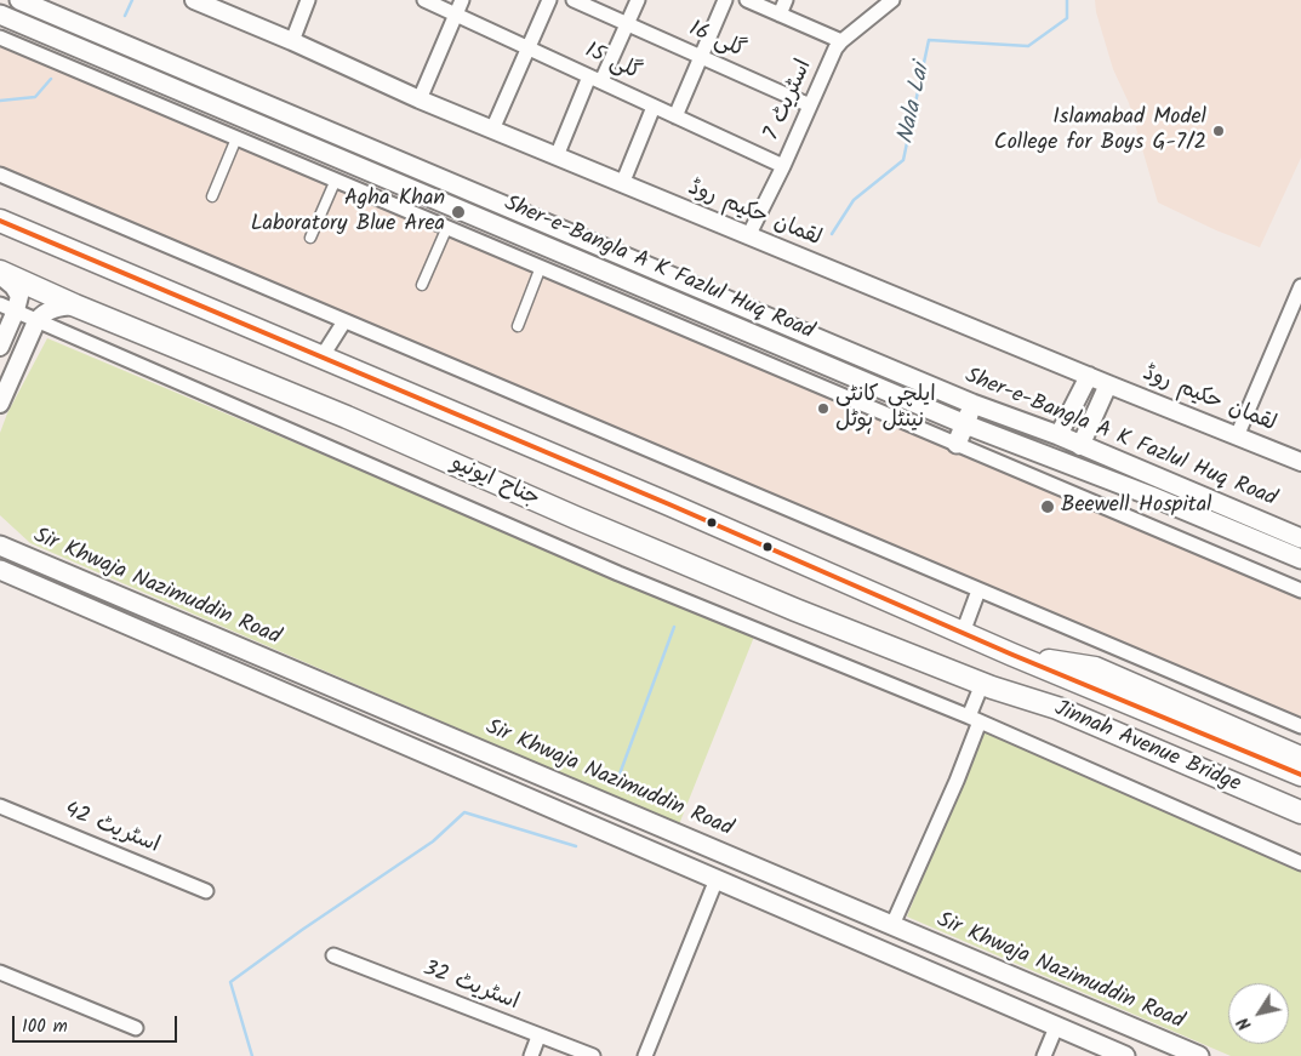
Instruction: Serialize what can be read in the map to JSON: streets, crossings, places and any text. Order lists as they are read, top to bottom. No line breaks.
{"streets":{"main road":["Sher-e-Bangla A K Fazlul Huq Road","جناح ایونیو","Sir Khwaja Nazimuddin Road","Jinnah Avenue Bridge"],"street":["گلی 16","گلی 15","اسٹریٹ 7","لقمان حکیم روڈ","اسٹریٹ 42","اسٹریٹ 32"]},"crossings":[["گلی 16","اسٹریٹ 7"],["گلی 15","اسٹریٹ 7"],["اسٹریٹ 7","لقمان حکیم روڈ"],["جناح ایونیو","Jinnah Avenue Bridge"]],"water":["Nala Lai"],"places":["Islamabad Model College for Boys G-7/2","Agha Khan Laboratory Blue Area","ایلچی کانٹی نینٹل ہوٹل","Beewell Hospital"],"scale_bar":"100 m","north":"bottom left"}
